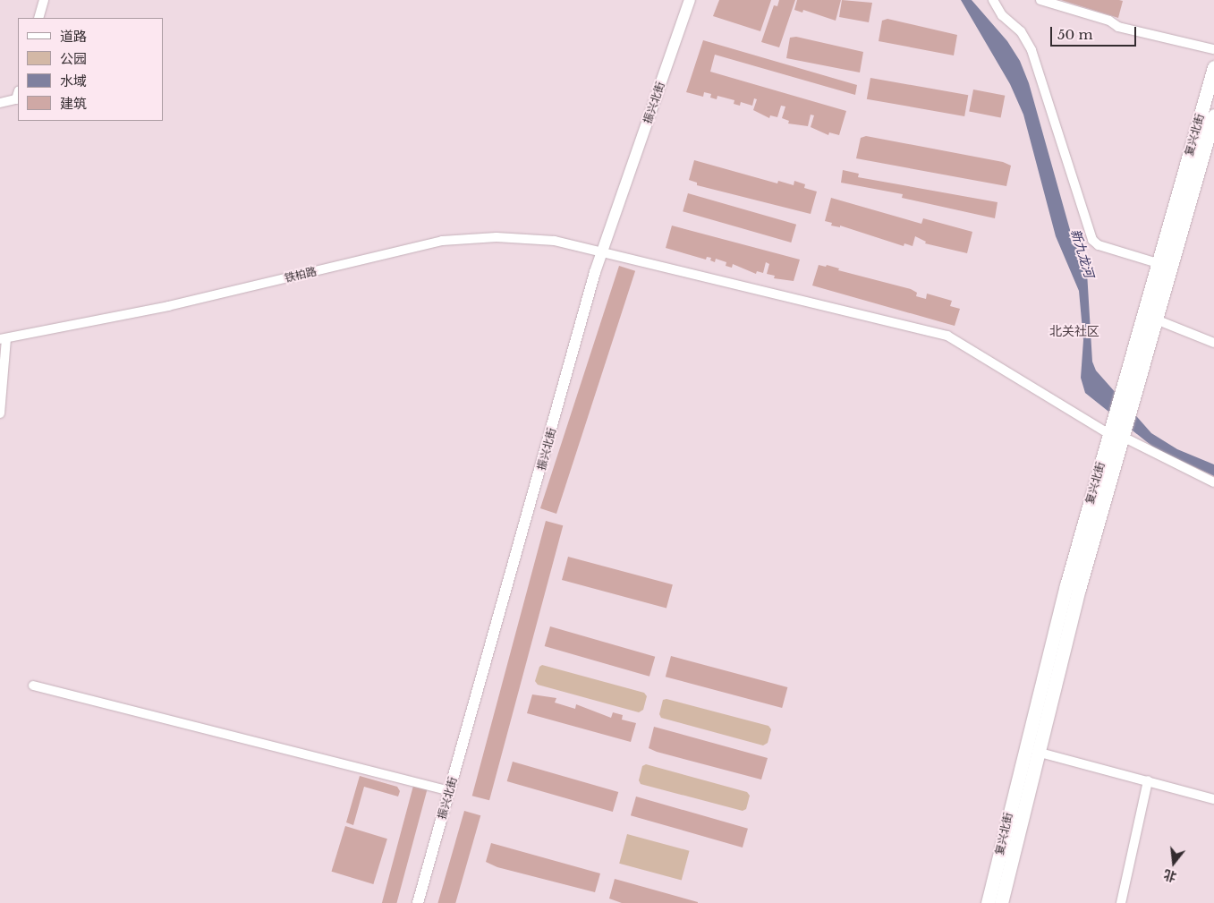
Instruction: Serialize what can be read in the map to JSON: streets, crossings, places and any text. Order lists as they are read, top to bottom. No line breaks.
{"streets":{"main road":["复兴北街"],"street":["振兴北街","铁柏路"]},"crossings":[["振兴北街","铁柏路"],["复兴北街","铁柏路"]],"districts":["北关社区"],"water":["新九龙河"],"legend":["道路","公园","水域","建筑"],"scale_bar":"50 m","north":"bottom"}
